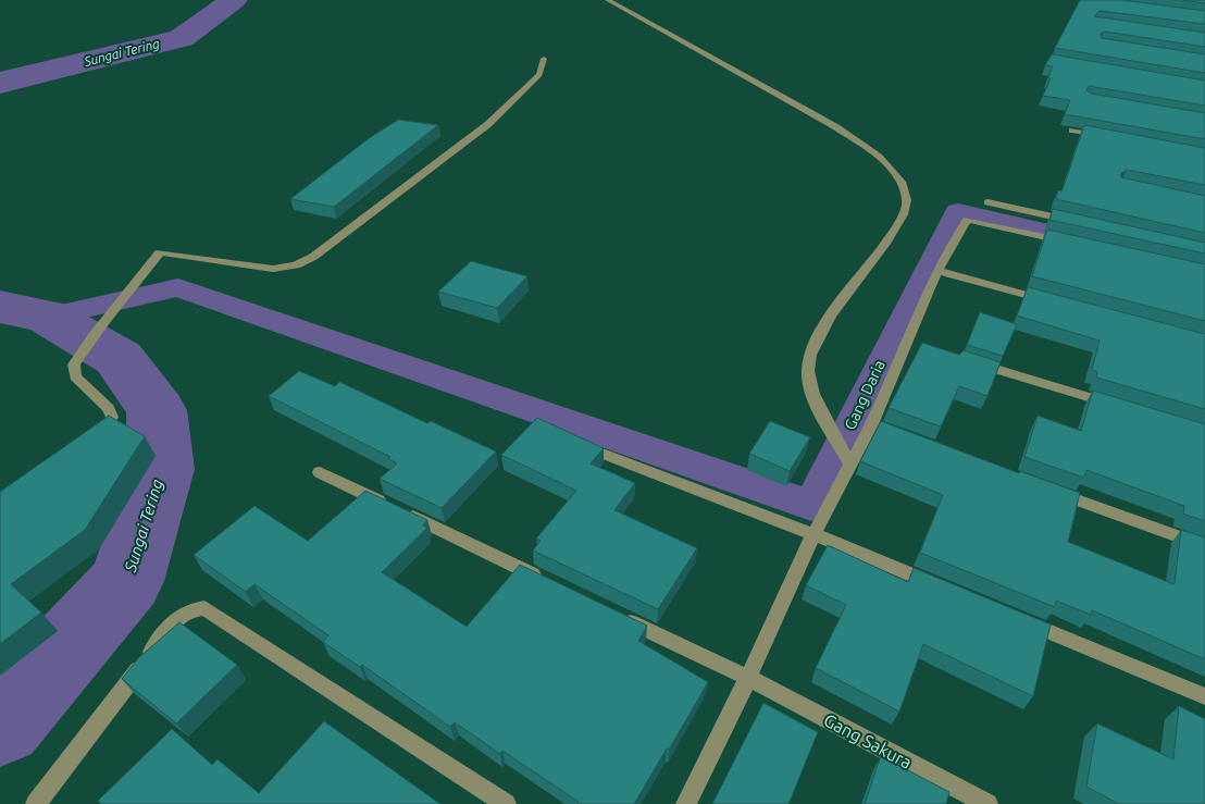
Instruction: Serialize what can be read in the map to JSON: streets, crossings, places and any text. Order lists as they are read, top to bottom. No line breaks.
{"streets":{"street":["Gang Daria","Gang Sakura"]},"crossings":[["Gang Daria","Gang Sakura"]],"water":["Sungai Tering"]}
